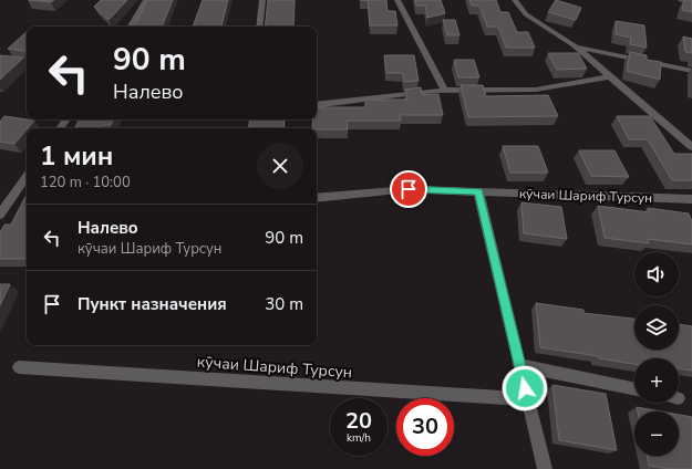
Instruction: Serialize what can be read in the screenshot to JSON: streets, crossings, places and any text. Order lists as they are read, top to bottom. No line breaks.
{"streets":{"street":["кӯчаи Шариф Турсун"]},"page":{"turn":["90 m","Налево"],"heading":["1 мин","120 m · 10:00"],"list":[{"name":"Налево","note":"кӯчаи Шариф Турсун","value":"90 m"},{"name":"Пункт назначения","value":"30 m"}],"map_buttons":["+","−"],"speed":"20 km/h","limit":"30"}}
